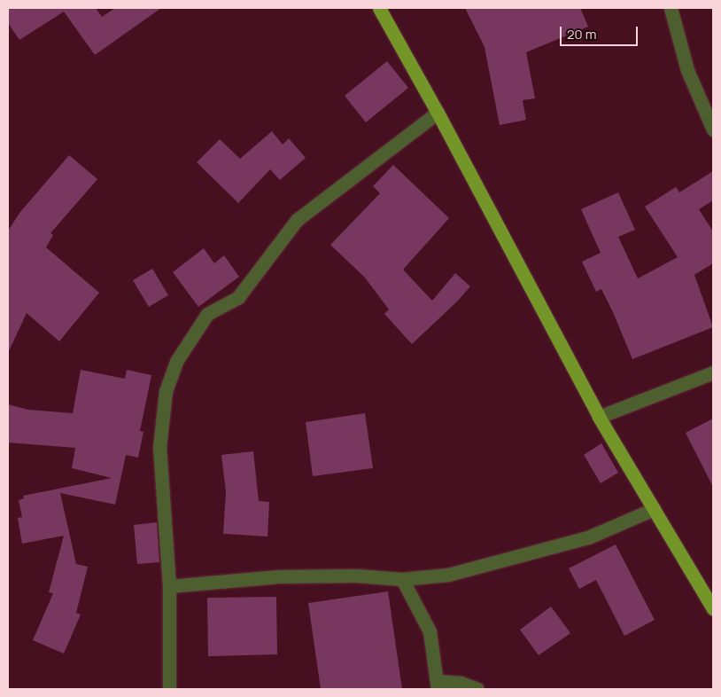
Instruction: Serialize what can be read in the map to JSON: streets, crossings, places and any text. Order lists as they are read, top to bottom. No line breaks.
{"scale_bar":"20 m"}
